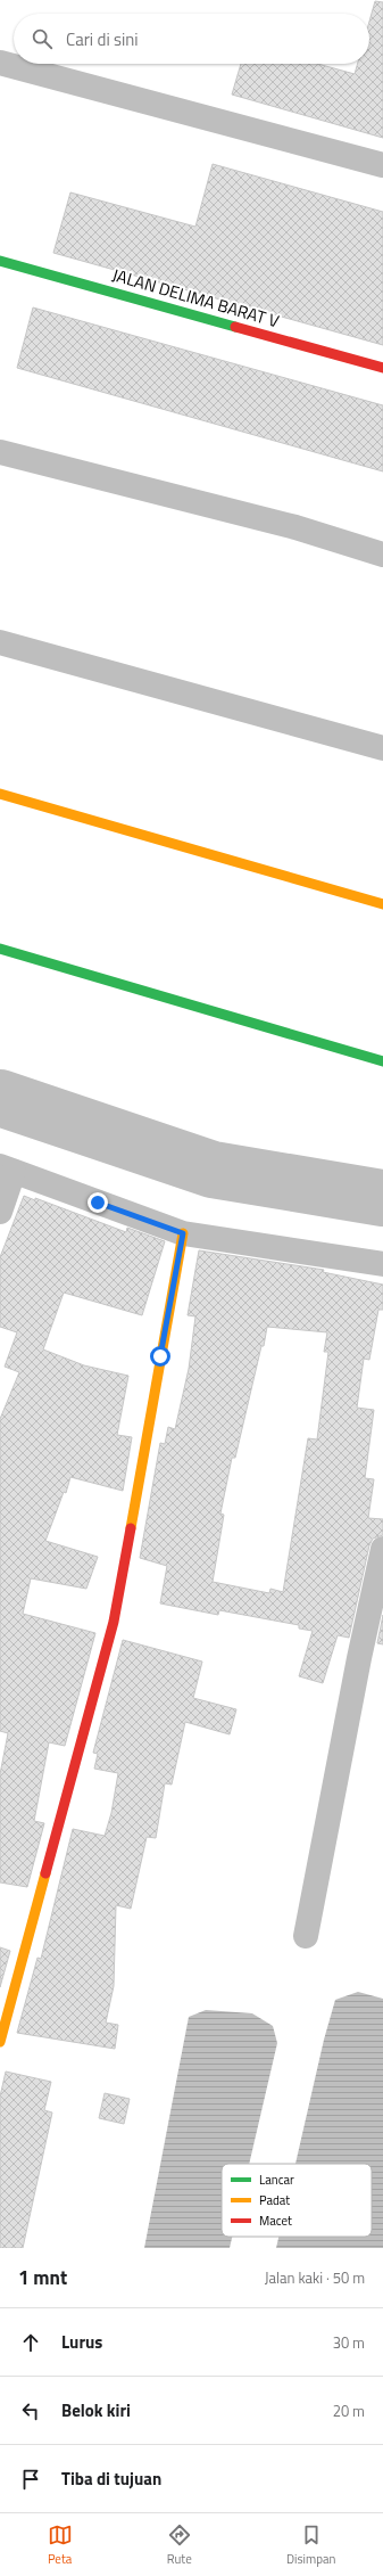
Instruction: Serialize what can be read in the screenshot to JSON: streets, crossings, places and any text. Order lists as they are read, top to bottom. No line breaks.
{"streets":{"street":["JALAN DELIMA BARAT V"]},"legend":["Lancar","Padat","Macet"],"page":{"search":"Cari di sini","heading":["1 mnt","Jalan kaki · 50 m"],"list":[["Lurus","30 m"],["Belok kiri","20 m"],"Tiba di tujuan"],"nav":["Peta","Rute","Disimpan"]}}
